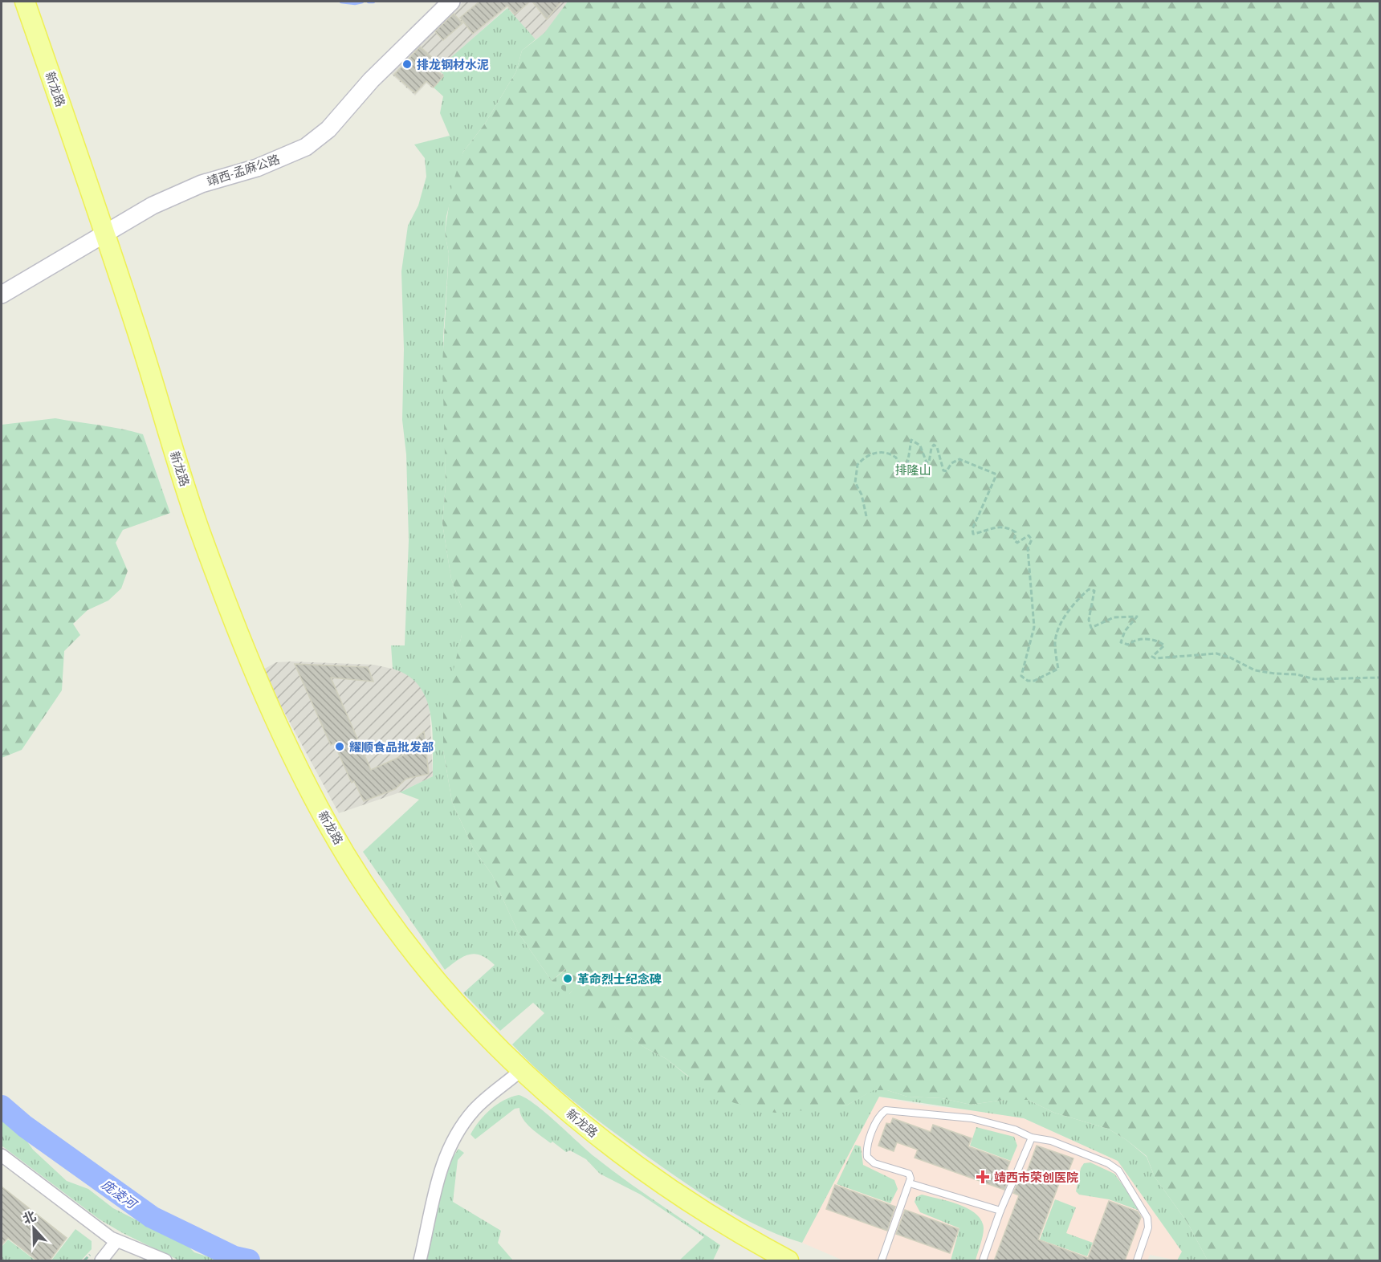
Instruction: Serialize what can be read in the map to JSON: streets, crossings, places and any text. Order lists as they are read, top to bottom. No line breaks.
{"streets":{"main road":["新龙路","靖西-孟麻公路"]},"crossings":[["新龙路","靖西-孟麻公路"]],"water":["庞凌河"],"parks":["排隆山"],"places":{"other":["排龙钢材水泥","耀顺食品批发部","革命烈士纪念碑"],"health":["靖西市荣创医院"]},"north":"top"}
